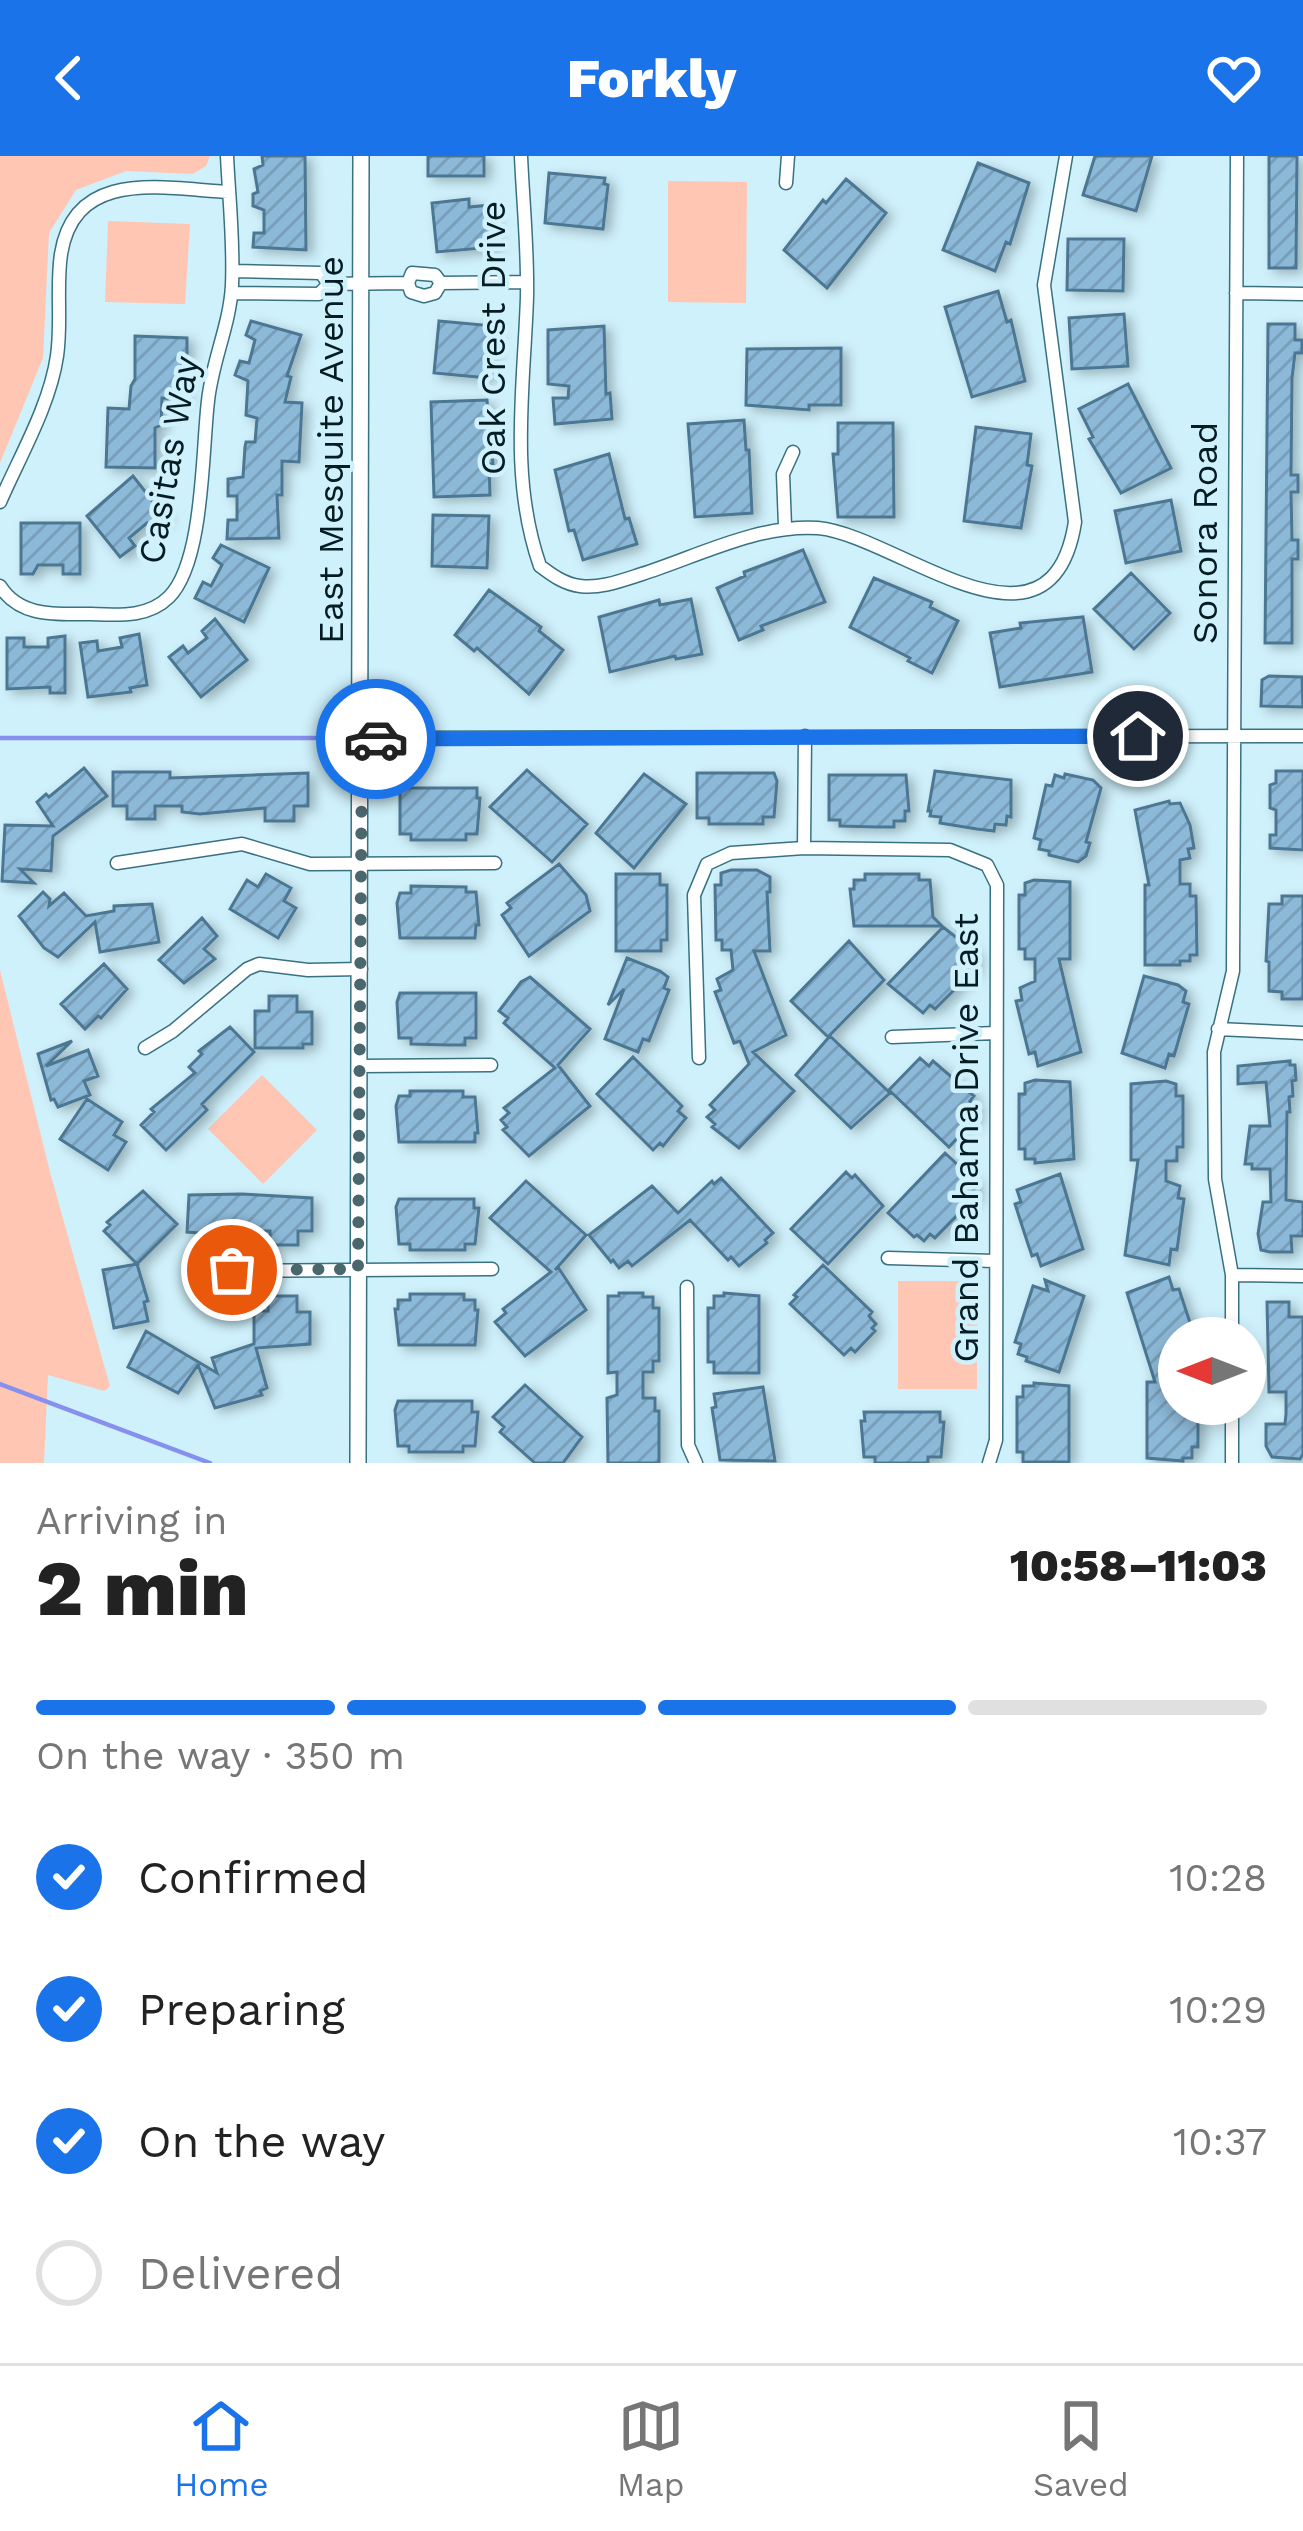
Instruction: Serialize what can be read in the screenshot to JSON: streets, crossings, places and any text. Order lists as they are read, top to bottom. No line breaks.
{"streets":{"street":["Oak Crest Drive","East Mesquite Avenue","Casitas Way","Sonora Road","Grand Bahama Drive East"]},"north":"left","page":{"header":"Forkly","heading":["2 min","Arriving in","10:58–11:03"],"bar":"On the way · 350 m","list":[["Confirmed","10:28"],["Preparing","10:29"],["On the way","10:37"],"Delivered"],"tabs":["Home","Map","Saved"]}}
